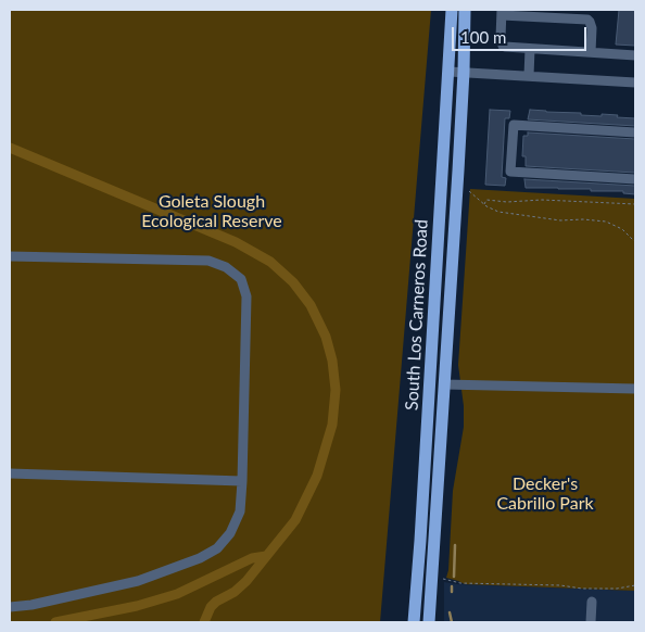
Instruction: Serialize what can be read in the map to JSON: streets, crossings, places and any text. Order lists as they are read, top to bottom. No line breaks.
{"streets":{"main road":["South Los Carneros Road"]},"parks":["Goleta Slough Ecological Reserve","Decker's Cabrillo Park"],"scale_bar":"100 m"}
